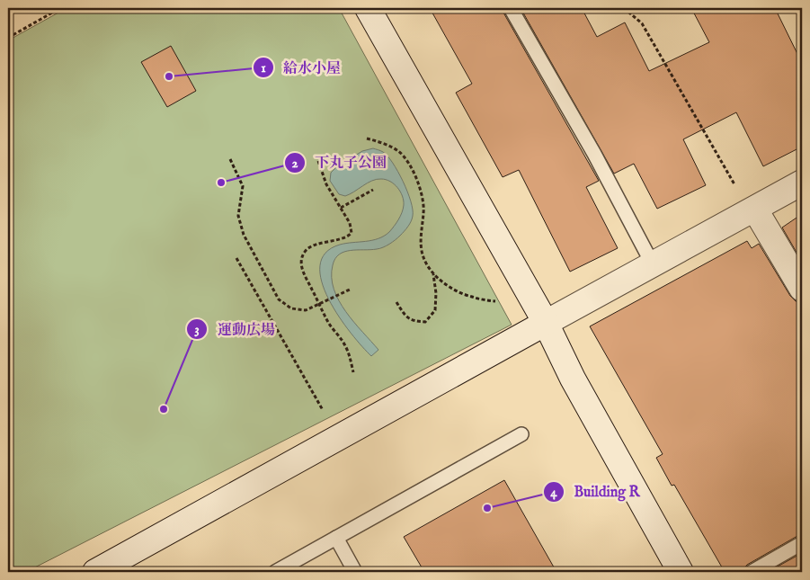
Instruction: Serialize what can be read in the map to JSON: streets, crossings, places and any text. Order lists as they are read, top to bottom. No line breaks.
{"places":["給水小屋","下丸子公園","運動広場","Building R"]}
